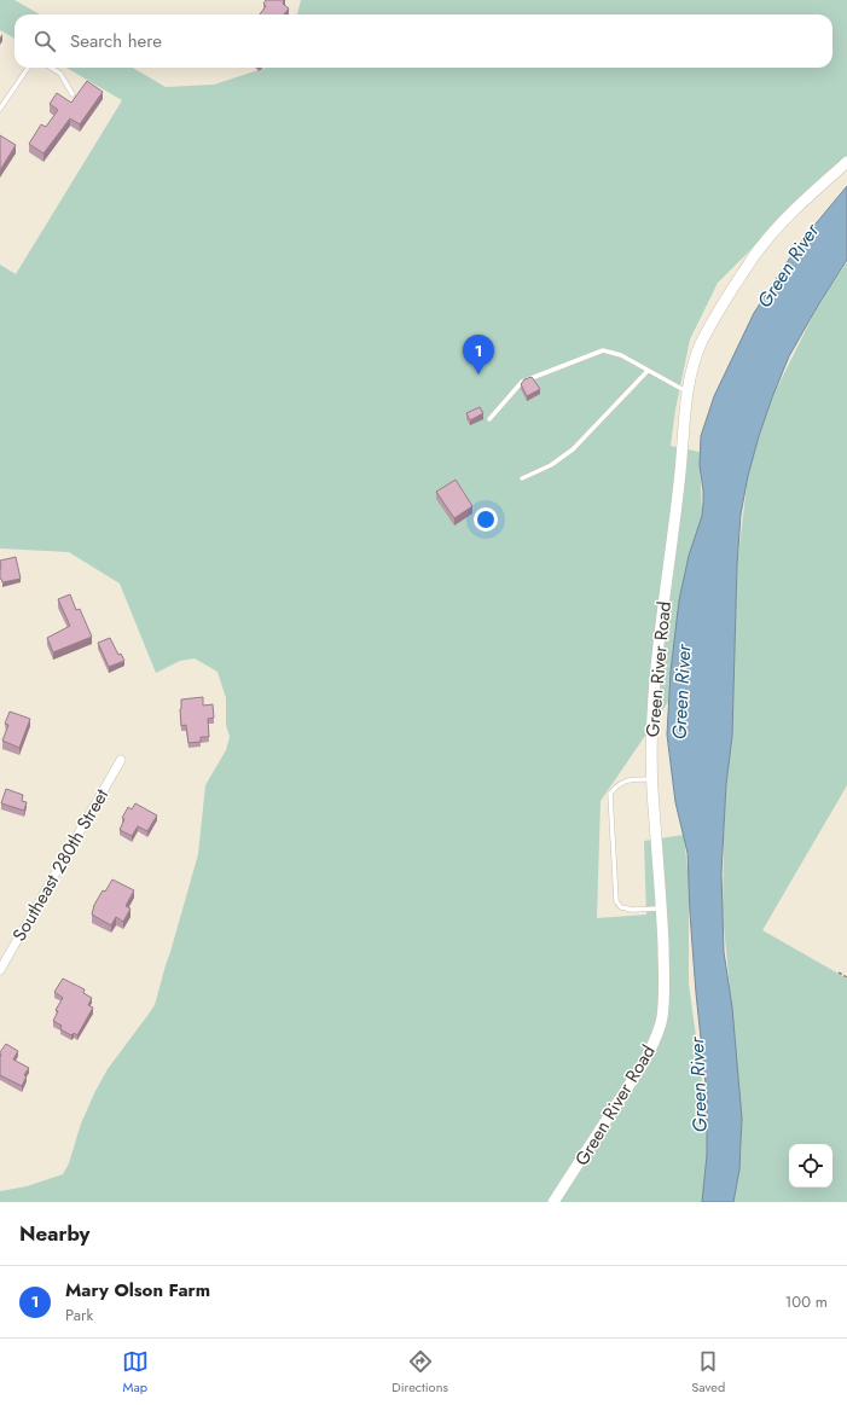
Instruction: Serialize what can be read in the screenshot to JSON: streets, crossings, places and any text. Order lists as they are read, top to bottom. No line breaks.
{"streets":{"street":["Green River Road","Southeast 280th Street"]},"water":["Green River"],"page":{"search":"Search here","pins":"1","heading":"Nearby","list":[{"mark":"1","name":"Mary Olson Farm","note":"Park","value":"100 m"}],"nav":["Map","Directions","Saved"]}}
